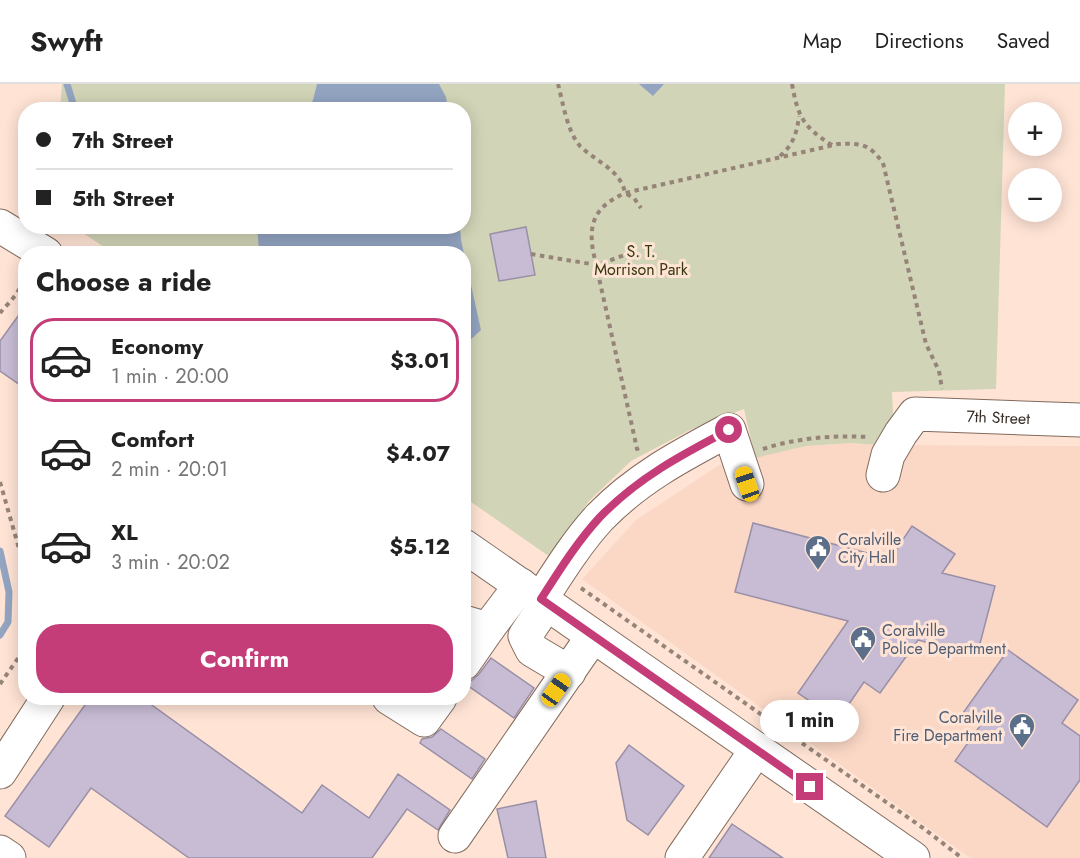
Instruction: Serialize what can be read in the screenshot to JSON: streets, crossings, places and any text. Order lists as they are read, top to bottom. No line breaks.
{"streets":{"street":["7th Street"]},"parks":["S. T. Morrison Park"],"places":{"public building":["Coralville City Hall","Coralville Police Department","Coralville Fire Department"]},"page":{"header":"Swyft","nav":["Map","Directions","Saved"],"map_buttons":["+","−"],"banner":["7th Street","5th Street"],"heading":"Choose a ride","list":[{"name":"Economy","note":"1 min · 20:00","value":"$3.01"},{"name":"Comfort","note":"2 min · 20:01","value":"$4.07"},{"name":"XL","note":"3 min · 20:02","value":"$5.12"}],"buttons":"Confirm","bubble":"1 min"}}
